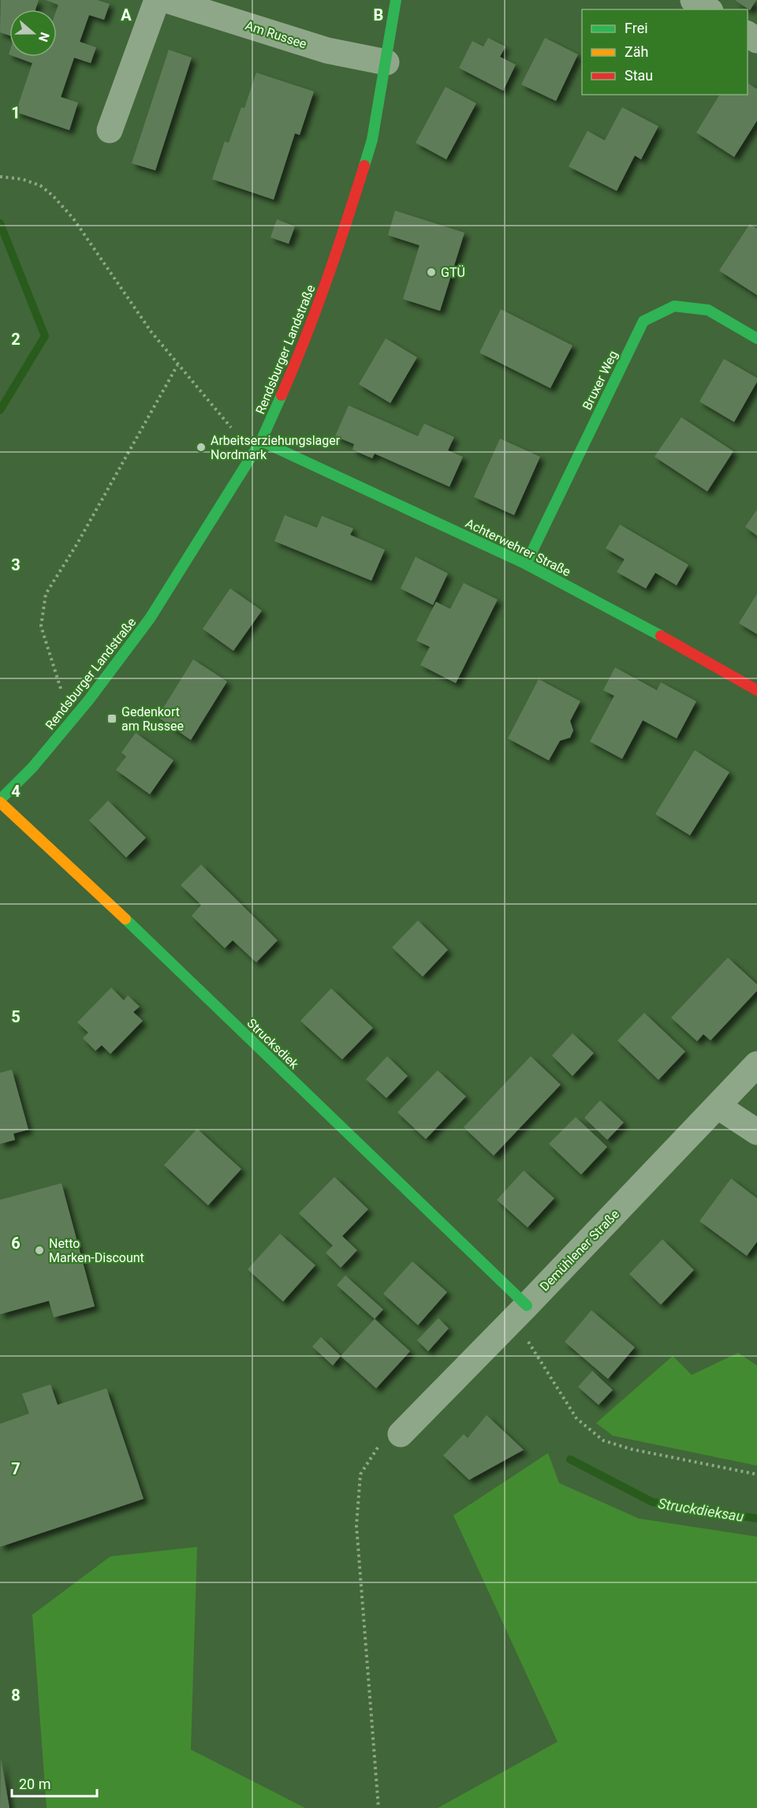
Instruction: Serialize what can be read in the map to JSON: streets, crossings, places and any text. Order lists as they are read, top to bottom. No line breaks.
{"streets":{"street":["Am Russee","Rendsburger Landstraße","Bruxer Weg","Achterwehrer Straße","Strucksdiek","Demühlener Straße"]},"crossings":[["Am Russee","Rendsburger Landstraße"],["Rendsburger Landstraße","Achterwehrer Straße"],["Rendsburger Landstraße","Strucksdiek"],["Bruxer Weg","Achterwehrer Straße"],["Strucksdiek","Demühlener Straße"]],"water":["Struckdieksau"],"places":{"other":["GTÜ","Arbeitserziehungslager Nordmark","Netto Marken-Discount"],"transit":["Gedenkort am Russee"]},"legend":["Frei","Zäh","Stau"],"scale_bar":"20 m","north":"right","grid":{"columns":["A","B"],"rows":["1","2","3","4","5","6","7","8"]}}
